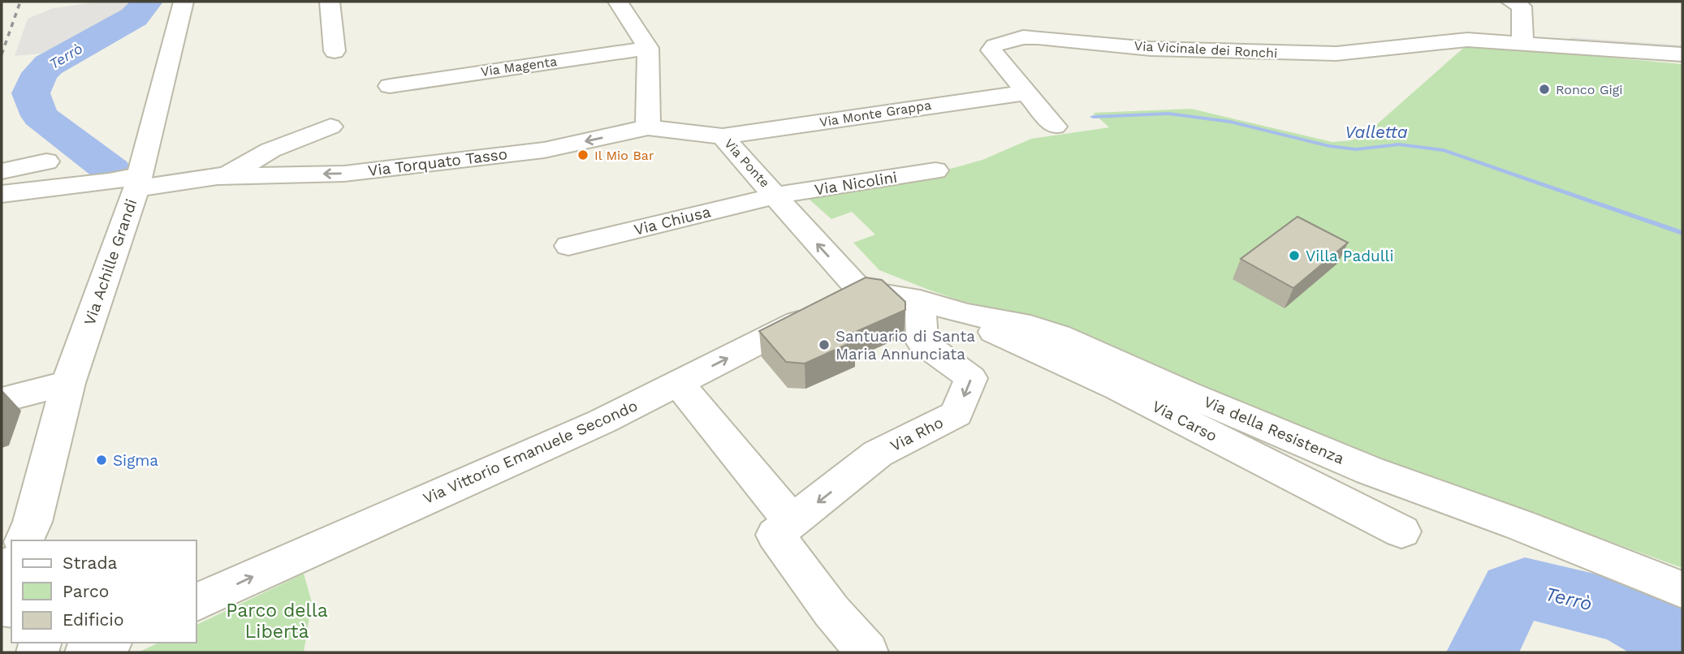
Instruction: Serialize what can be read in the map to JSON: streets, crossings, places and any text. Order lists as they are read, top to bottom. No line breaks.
{"streets":{"street":["Via Vicinale dei Ronchi","Via Magenta","Via Monte Grappa","Via Torquato Tasso","Via Ponte","Via Nicolini","Via Chiusa","Via Achille Grandi","Via Carso","Via della Resistenza","Via Rho","Via Vittorio Emanuele Secondo"]},"crossings":[["Via Vicinale dei Ronchi","Via Monte Grappa"],["Via Monte Grappa","Via Ponte"],["Via Torquato Tasso","Via Ponte"],["Via Torquato Tasso","Via Achille Grandi"],["Via Ponte","Via Nicolini"],["Via Ponte","Via Chiusa"],["Via Ponte","Via della Resistenza"],["Via Ponte","Via Vittorio Emanuele Secondo"],["Via Nicolini","Via Chiusa"],["Via Carso","Via della Resistenza"],["Via della Resistenza","Via Rho"],["Via della Resistenza","Via Vittorio Emanuele Secondo"]],"one_way":["Via Torquato Tasso","Via Vittorio Emanuele Secondo"],"water":["Terrò","Valletta"],"parks":["Parco della Libertà"],"places":["Ronco Gigi","Il Mio Bar","Villa Padulli","Santuario di Santa Maria Annunciata","Sigma"],"legend":["Strada","Parco","Edificio"]}
